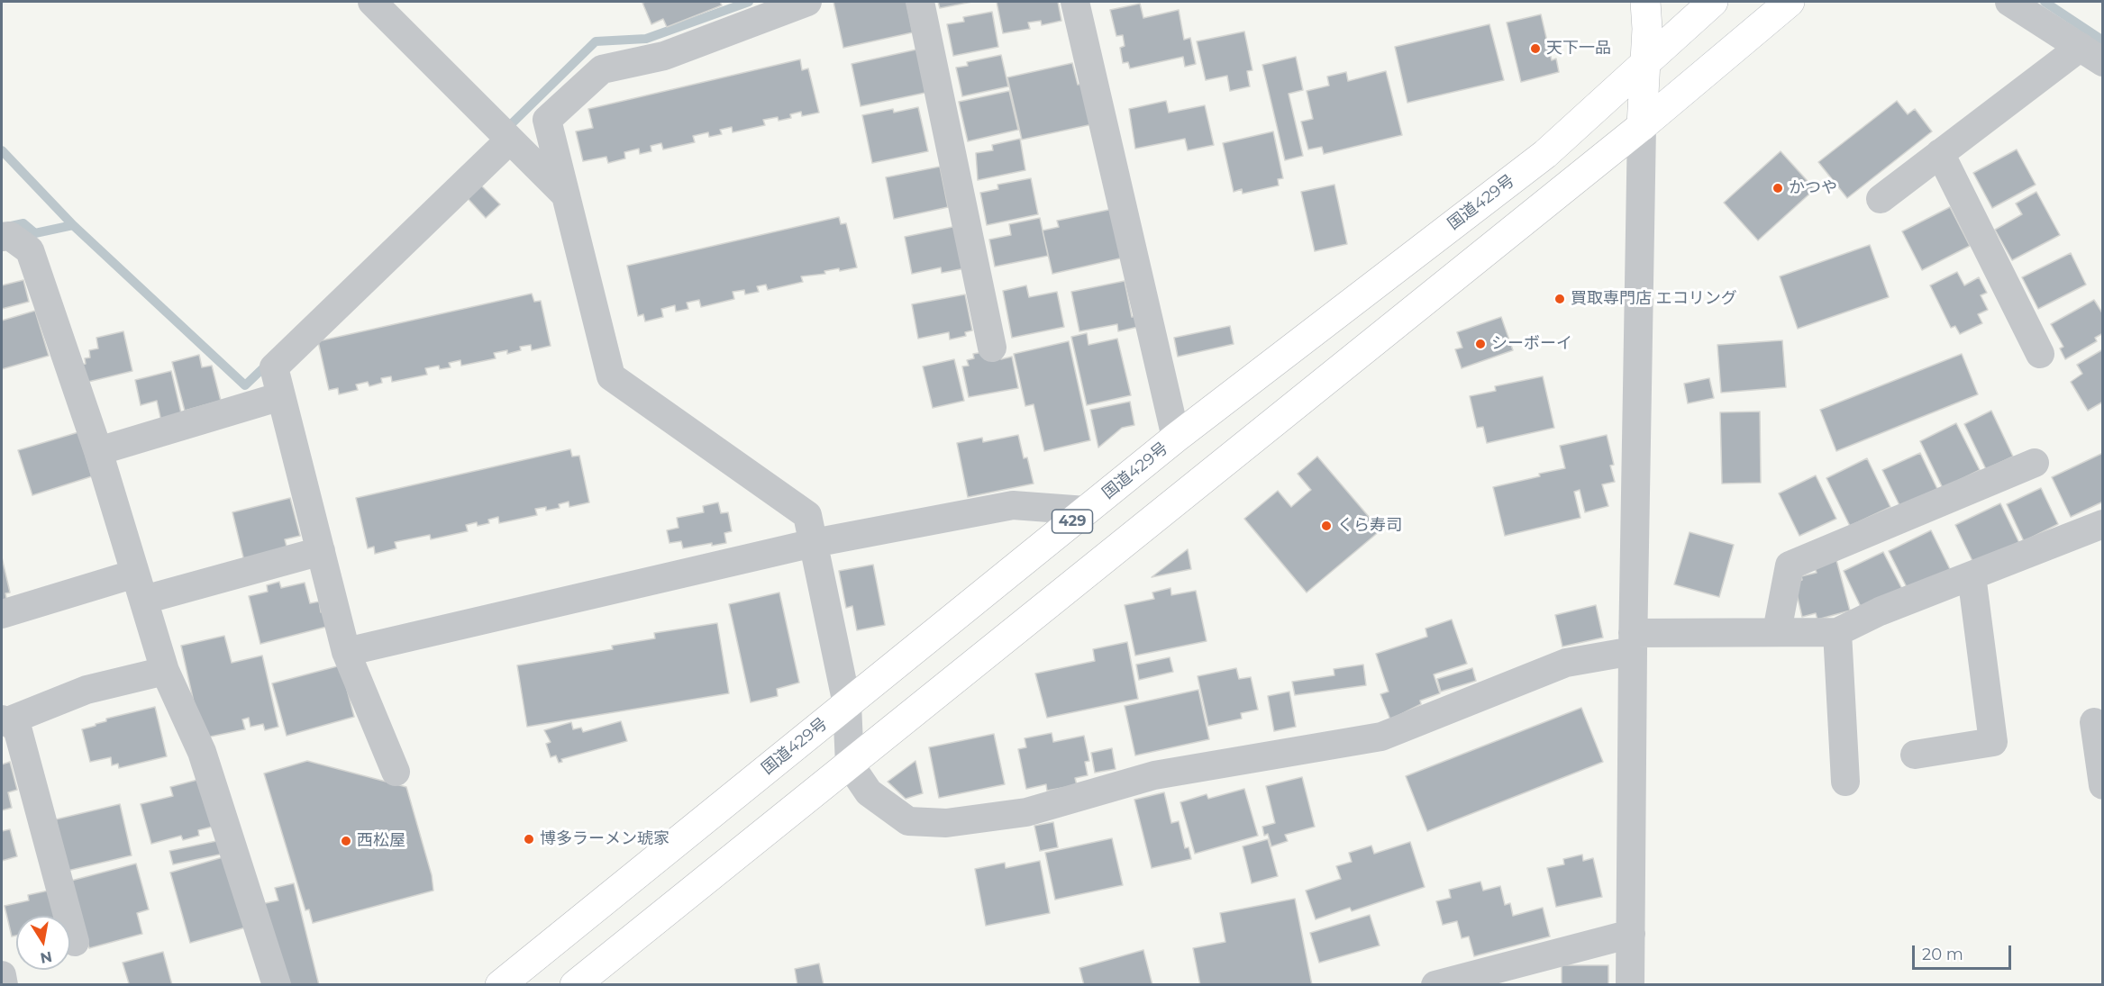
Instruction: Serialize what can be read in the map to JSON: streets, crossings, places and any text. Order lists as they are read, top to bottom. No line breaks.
{"streets":{"main road":["国道429号","429"]},"places":["天下一品","かつや","買取専門店 エコリング","シーボーイ","くら寿司","博多ラーメン琥家","西松屋"],"scale_bar":"20 m","north":"bottom"}
